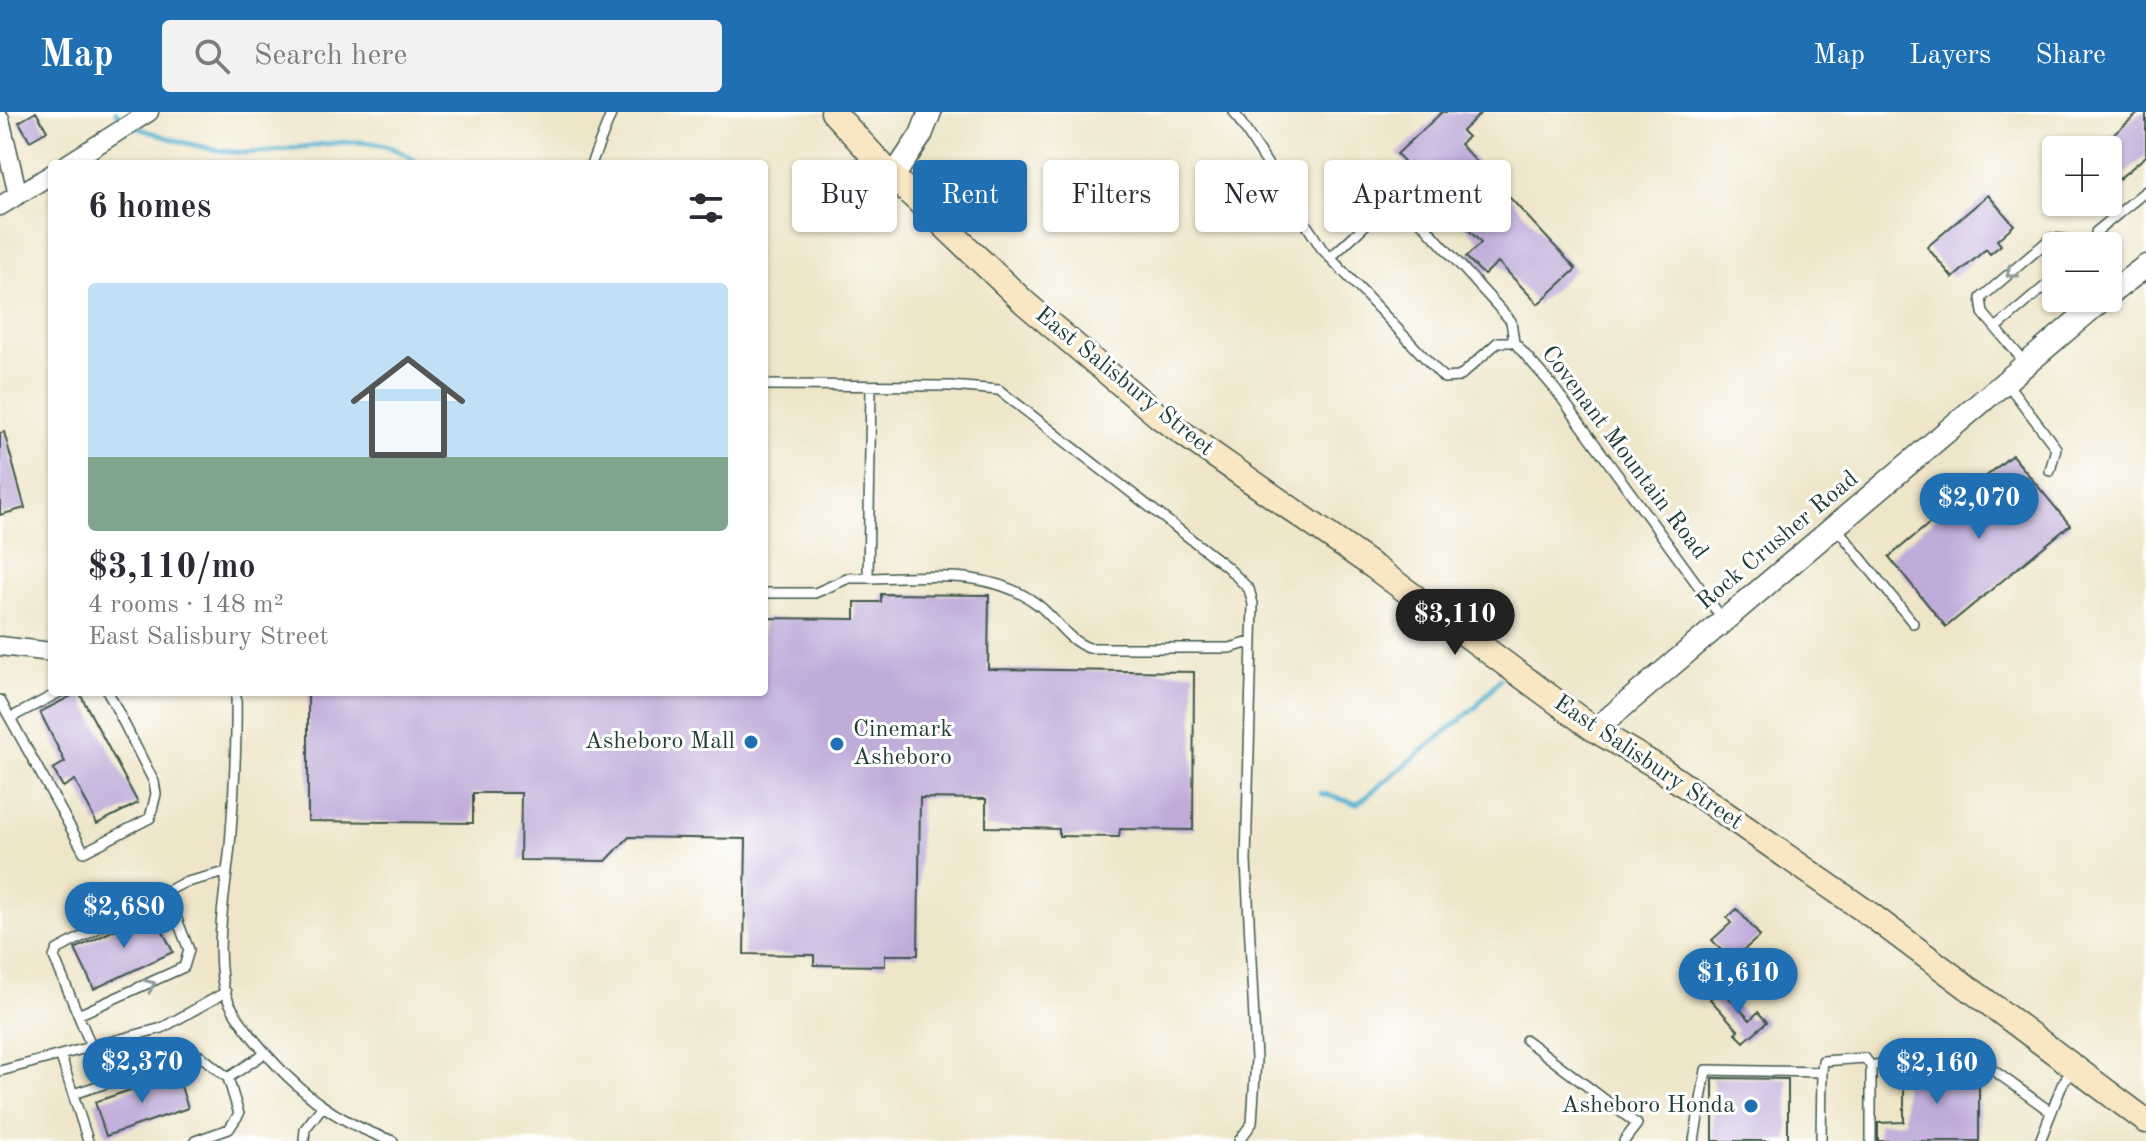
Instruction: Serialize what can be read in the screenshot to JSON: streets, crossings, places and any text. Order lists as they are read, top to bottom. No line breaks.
{"streets":{"main road":["East Salisbury Street"],"street":["Rock Crusher Road"],"lane":["Covenant Mountain Road"]},"crossings":[["East Salisbury Street","Rock Crusher Road"],["Covenant Mountain Road","Rock Crusher Road"]],"places":["Asheboro Mall","Cinemark Asheboro","Asheboro Honda"],"page":{"header":"Map","search":"Search here","nav":["Map","Layers","Share"],"map_buttons":["+","−"],"chip":["Buy","Rent","Filters","New","Apartment"],"heading":"6 homes","list":[{"name":"$3,110/mo","note":"4 rooms · 148 m² · East Salisbury Street"}],"price":["$2,070","$3,110","$2,680","$1,610","$2,370","$2,160"]}}
